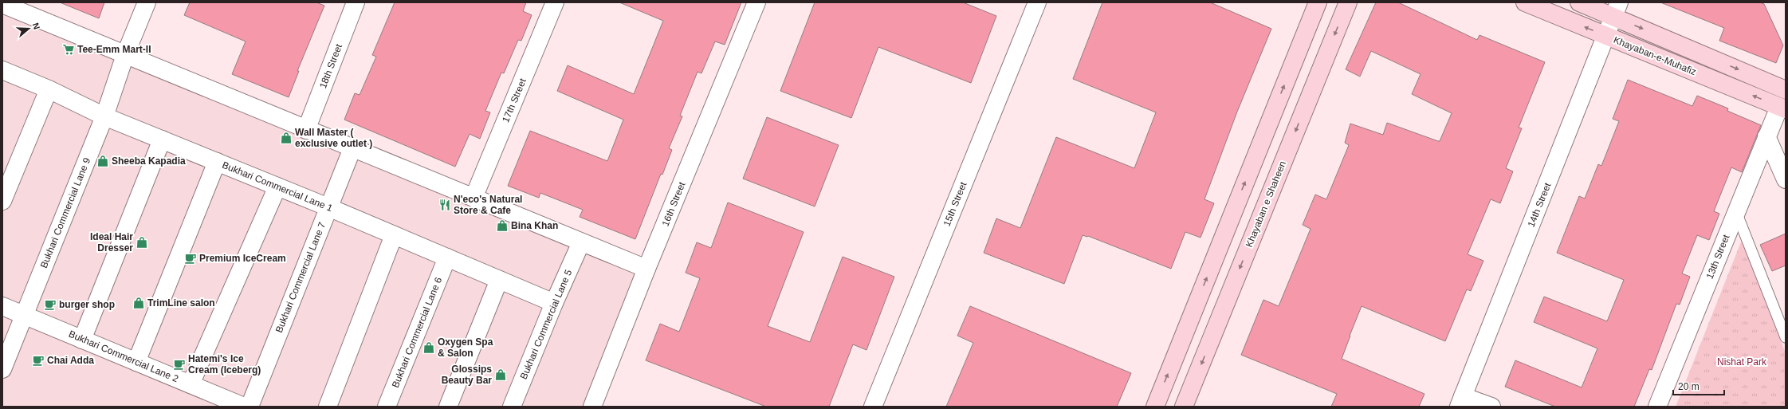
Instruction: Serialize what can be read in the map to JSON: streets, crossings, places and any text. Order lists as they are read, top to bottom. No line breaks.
{"streets":{"main road":["Khayaban-e-Muhafiz","Khayaban e Shaheen"],"street":["18th Street","17th Street","Bukhari Commercial Lane 1","16th Street","15th Street","14th Street","Bukhari Commercial Lane 9","13th Street","Bukhari Commercial Lane 7","Bukhari Commercial Lane 5","Bukhari Commercial Lane 6","Bukhari Commercial Lane 2"]},"crossings":[["Khayaban-e-Muhafiz","14th Street"],["Khayaban-e-Muhafiz","13th Street"],["Bukhari Commercial Lane 1","Bukhari Commercial Lane 9"],["Bukhari Commercial Lane 1","Bukhari Commercial Lane 7"],["Bukhari Commercial Lane 1","Bukhari Commercial Lane 5"],["Bukhari Commercial Lane 1","Bukhari Commercial Lane 6"],["Bukhari Commercial Lane 9","Bukhari Commercial Lane 2"]],"parks":["Nishat Park"],"places":{"supermarket":["Tee-Emm Mart-II"],"shop":["Wall Master ( exclusive outlet )","Sheeba Kapadia","Bina Khan","Ideal Hair Dresser","TrimLine salon","Oxygen Spa & Salon","Glossips Beauty Bar"],"restaurant":["N'eco's Natural Store & Cafe"],"cafe":["Premium IceCream","burger shop","Chai Adda","Hatemi's Ice Cream (Iceberg)"]},"scale_bar":"20 m","north":"right"}
